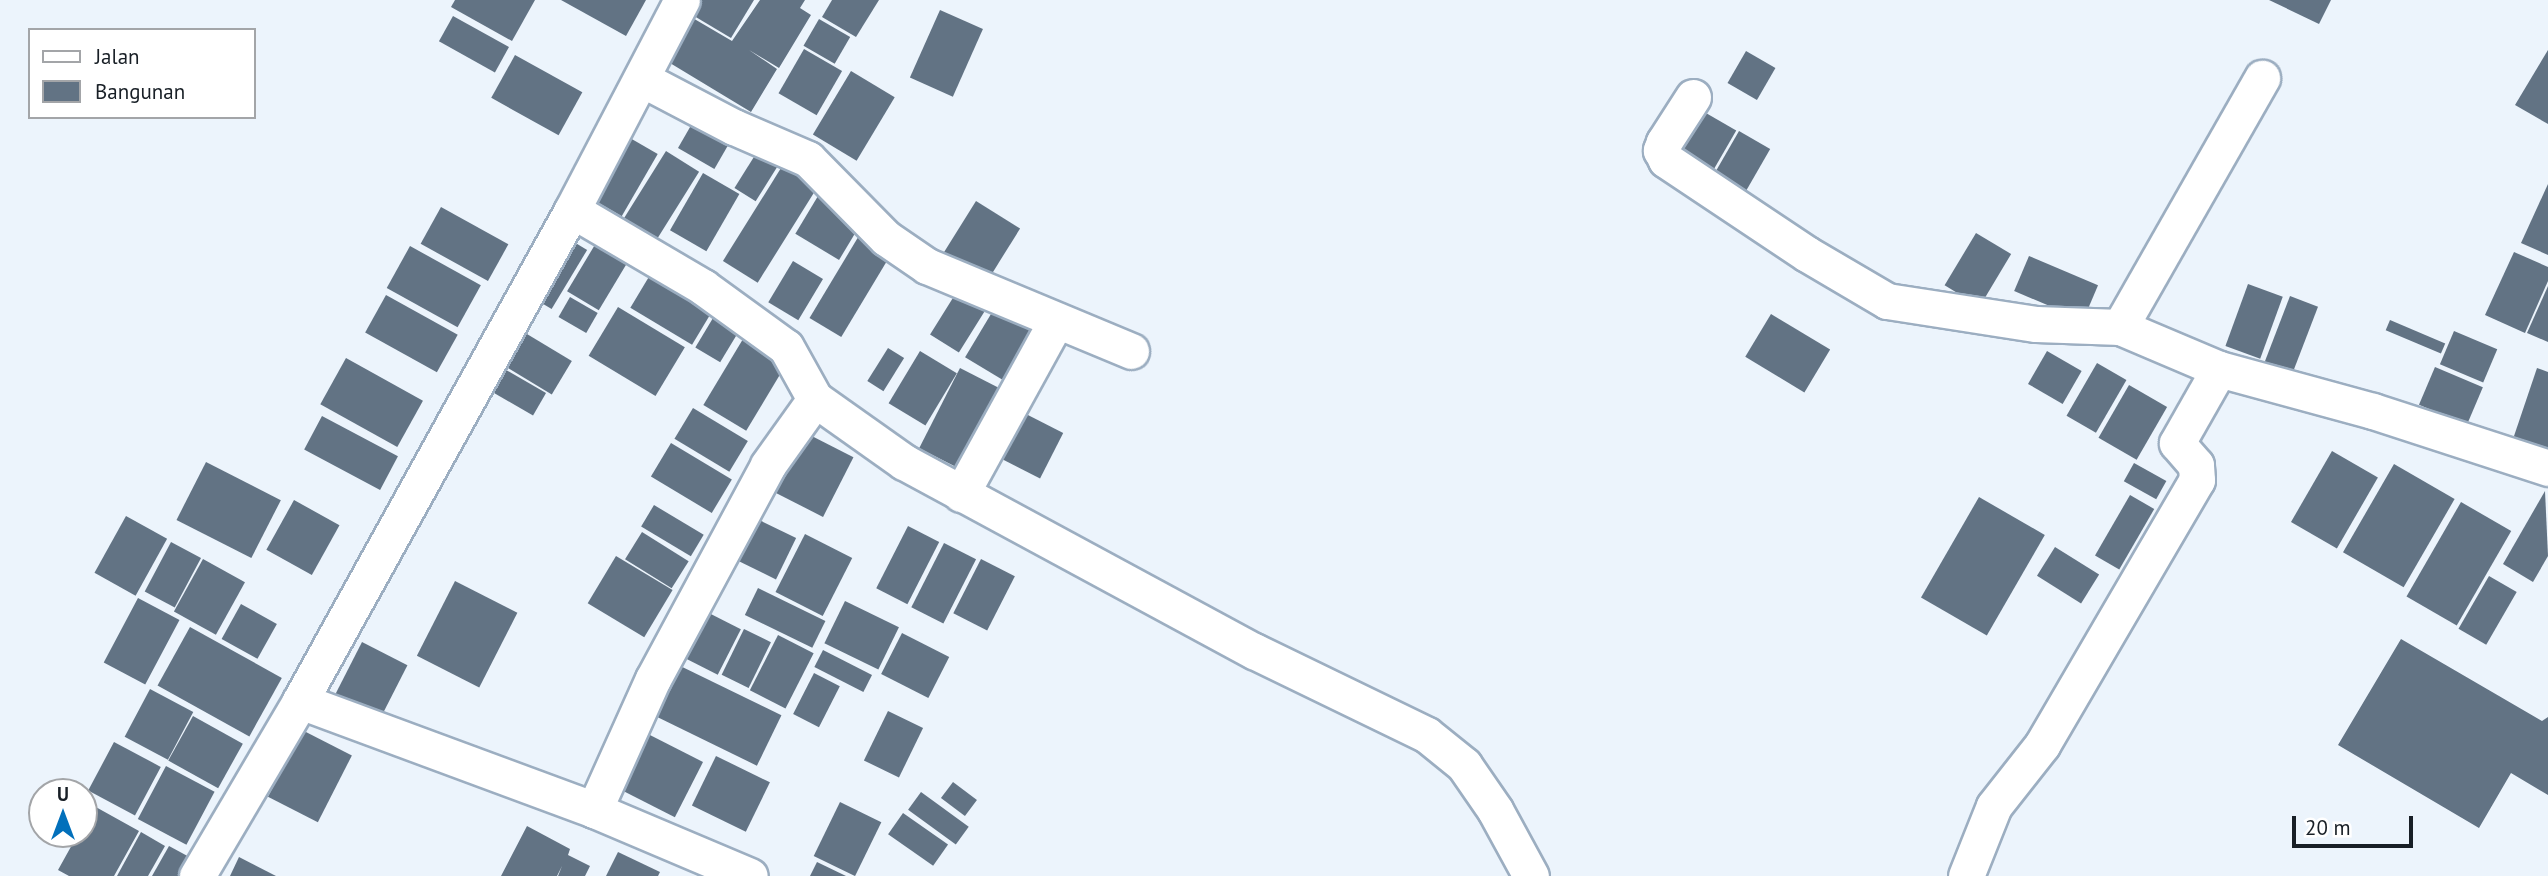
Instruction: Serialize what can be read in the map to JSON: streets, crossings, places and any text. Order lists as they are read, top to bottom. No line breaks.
{"legend":["Jalan","Bangunan"],"scale_bar":"20 m","north":"top"}
